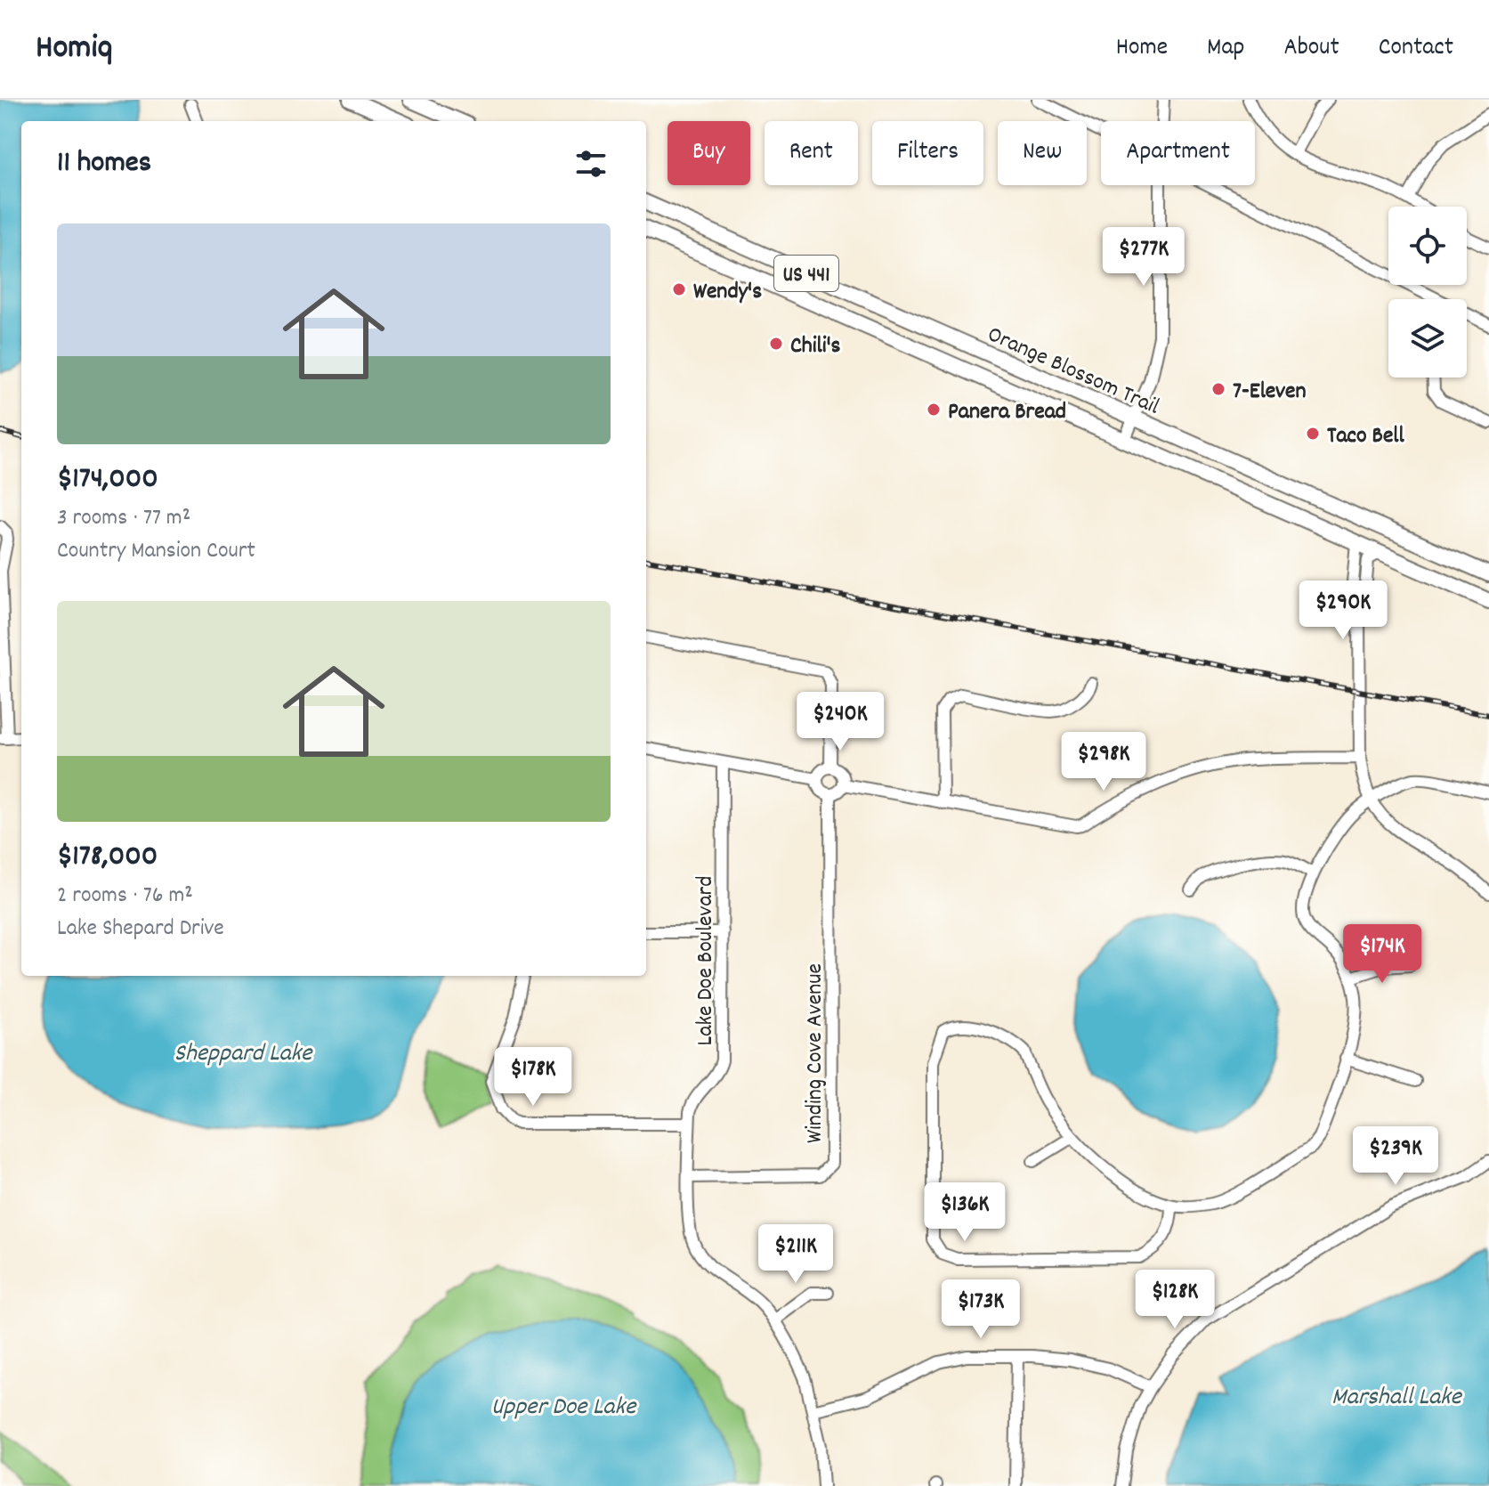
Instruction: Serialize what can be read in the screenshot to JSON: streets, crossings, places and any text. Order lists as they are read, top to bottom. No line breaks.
{"streets":{"main road":["US 441","Orange Blossom Trail"],"street":["Lake Doe Boulevard","Winding Cove Avenue"]},"crossings":[["Lake Doe Boulevard","Winding Cove Avenue"]],"water":["Sheppard Lake","Marshall Lake","Upper Doe Lake"],"places":["Wendy's","Chili's","7-Eleven","Panera Bread","Taco Bell"],"page":{"header":"Homiq","nav":["Home","Map","About","Contact"],"chip":["Buy","Rent","Filters","New","Apartment"],"heading":"11 homes","list":[{"name":"$174,000","note":"3 rooms · 77 m² · Country Mansion Court"},{"name":"$178,000","note":"2 rooms · 76 m² · Lake Shepard Drive"}],"price":["$277K","$290K","$240K","$298K","$174K","$178K","$239K","$136K","$211K","$128K","$173K"]}}
